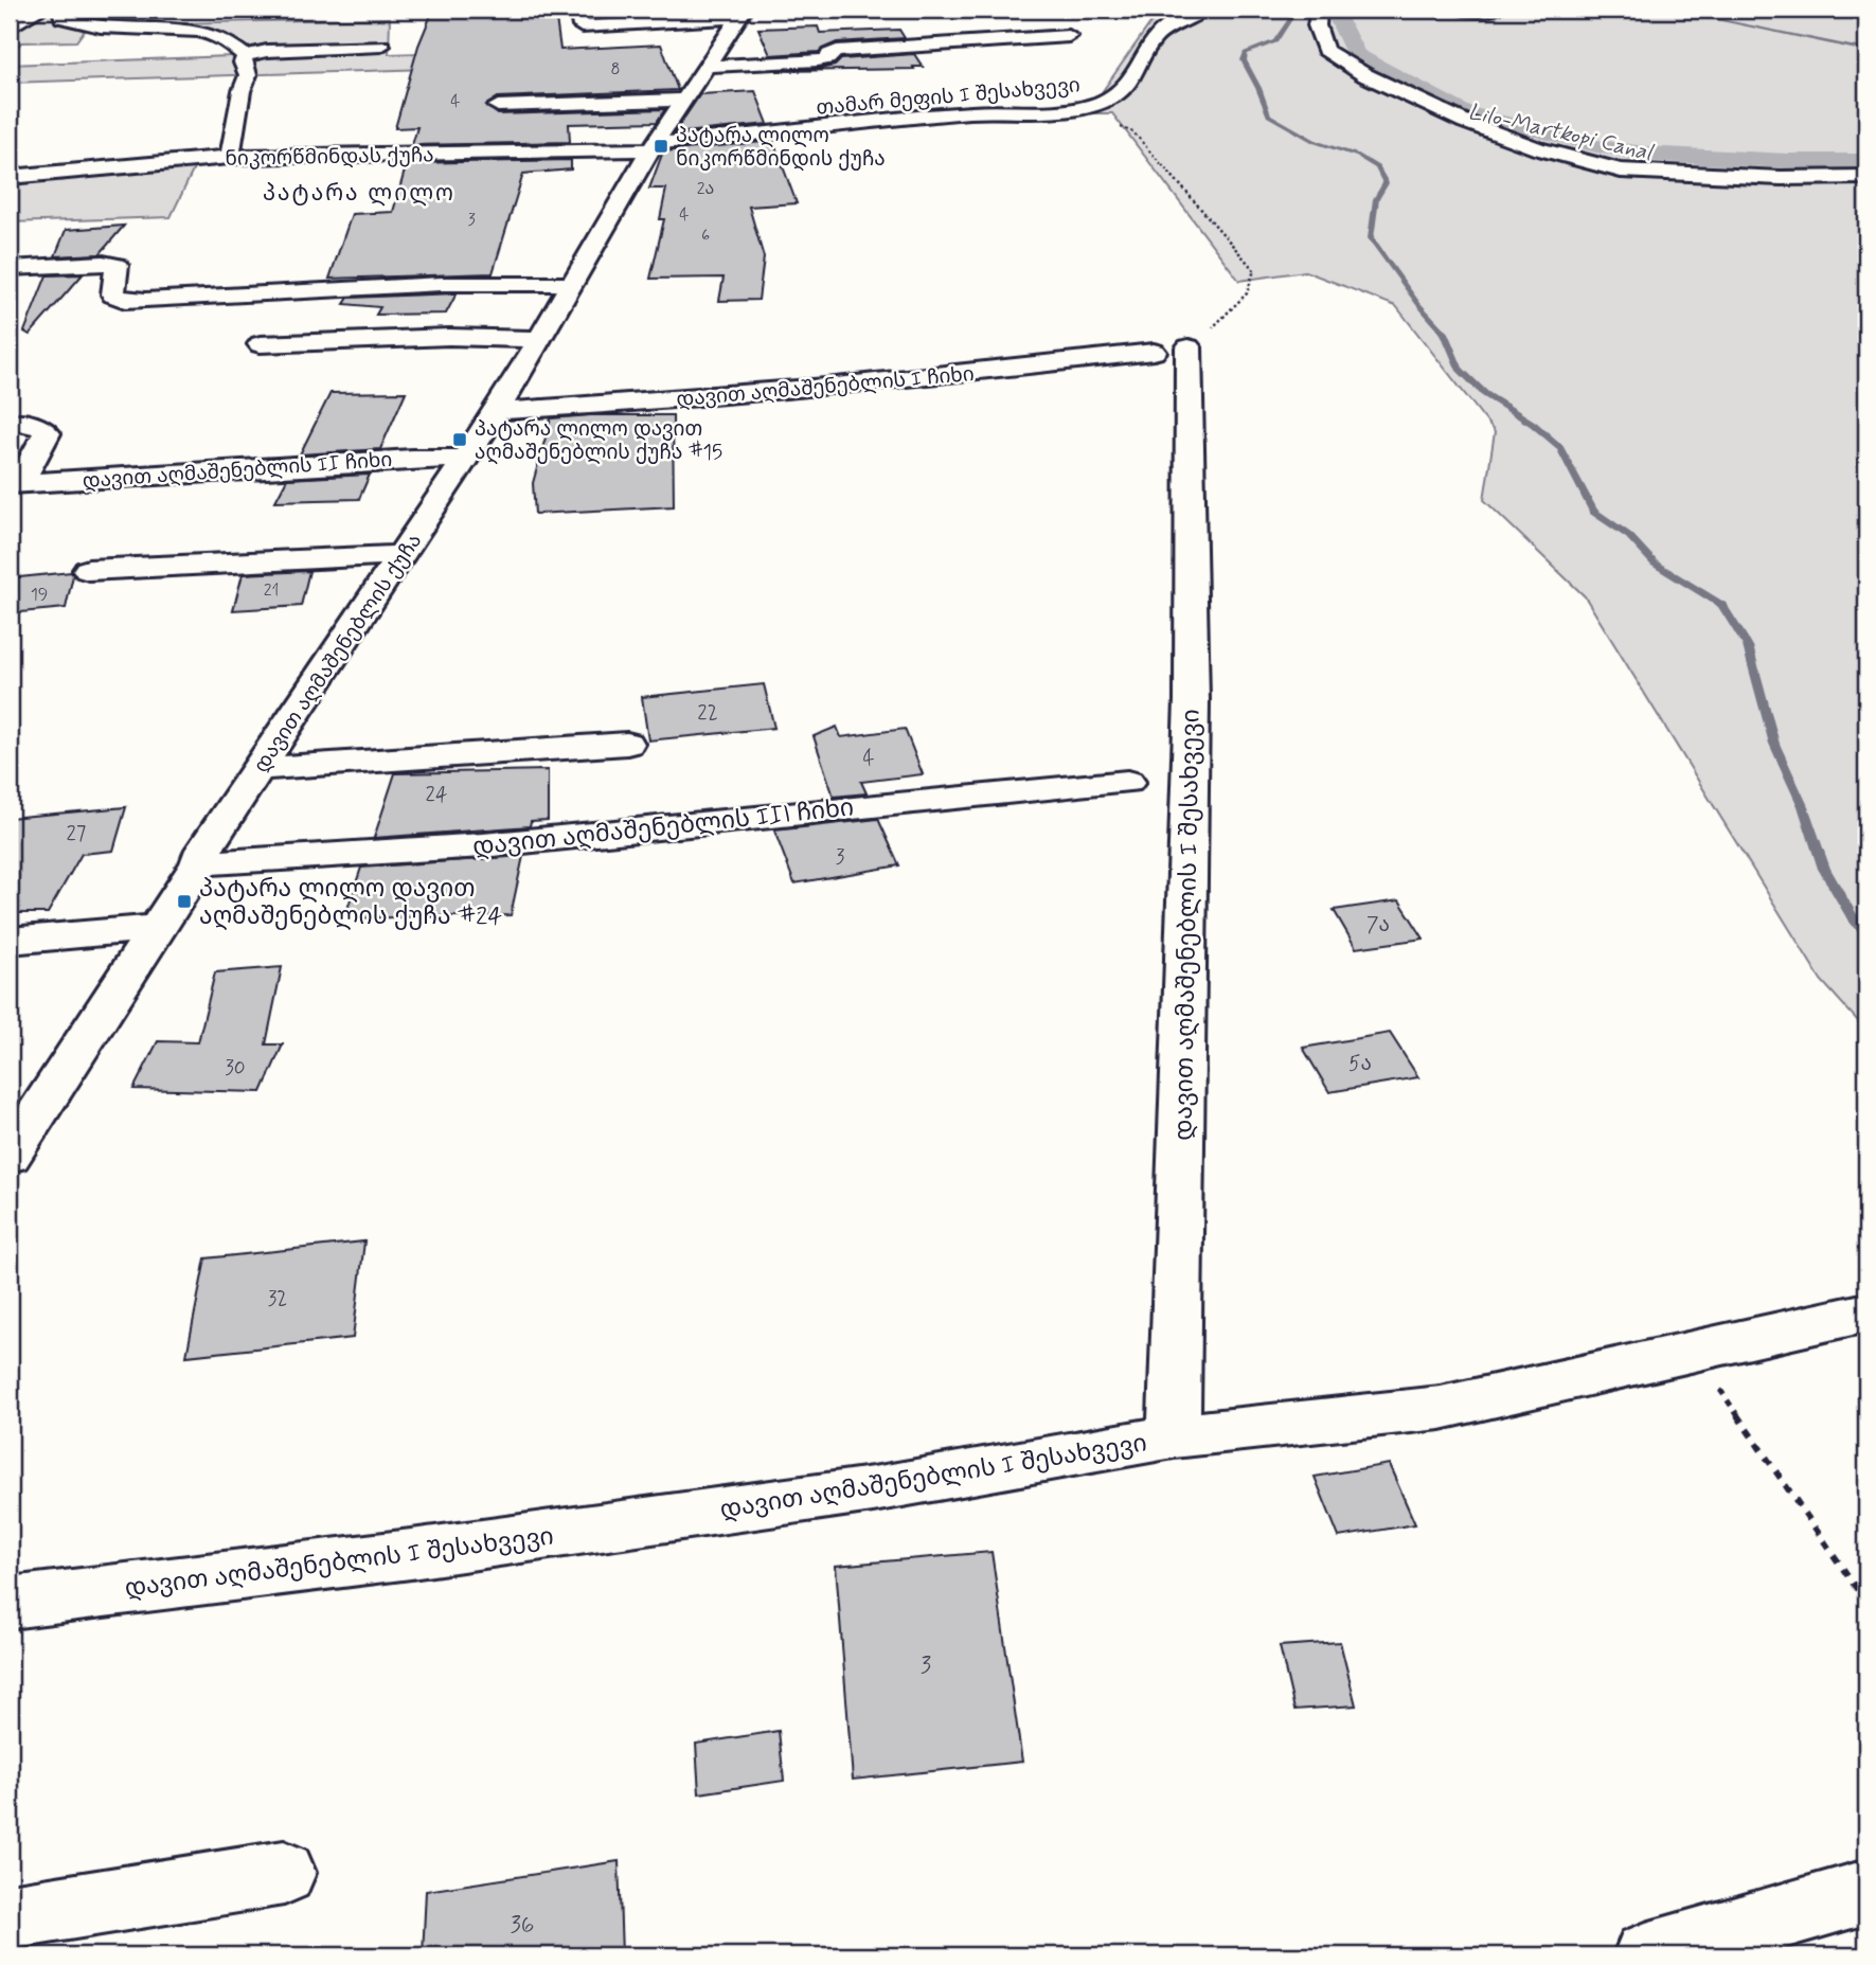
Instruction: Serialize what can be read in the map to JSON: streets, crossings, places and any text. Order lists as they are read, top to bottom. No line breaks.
{"streets":{"street":["თამარ მეფის I შესახვევი","ნიკორწმინდას ქუჩა","დავით აღმაშენებლის I ჩიხი","დავით აღმაშენებლის II ჩიხი","დავით აღმაშენებლის ქუჩა","დავით აღმაშენებლის III ჩიხი","დავით აღმაშენებლის I შესახვევი"]},"crossings":[["თამარ მეფის I შესახვევი","ნიკორწმინდას ქუჩა"],["თამარ მეფის I შესახვევი","დავით აღმაშენებლის ქუჩა"],["ნიკორწმინდას ქუჩა","დავით აღმაშენებლის ქუჩა"],["დავით აღმაშენებლის I ჩიხი","დავით აღმაშენებლის ქუჩა"],["დავით აღმაშენებლის I ჩიხი","დავით აღმაშენებლის I შესახვევი"],["დავით აღმაშენებლის II ჩიხი","დავით აღმაშენებლის ქუჩა"],["დავით აღმაშენებლის ქუჩა","დავით აღმაშენებლის III ჩიხი"]],"districts":["პატარა ლილო"],"water":["Lilo-Martkopi Canal"],"places":{"transit":["პატარა ლილო ნიკორწმინდის ქუჩა","პატარა ლილო დავით აღმაშენებლის ქუჩა #15","პატარა ლილო დავით აღმაშენებლის ქუჩა #24"]},"house_numbers":["8","4","2ა","4","3","6","21","19","22","4","24","27","3","7ა","5ა","30","32","3","36"]}
